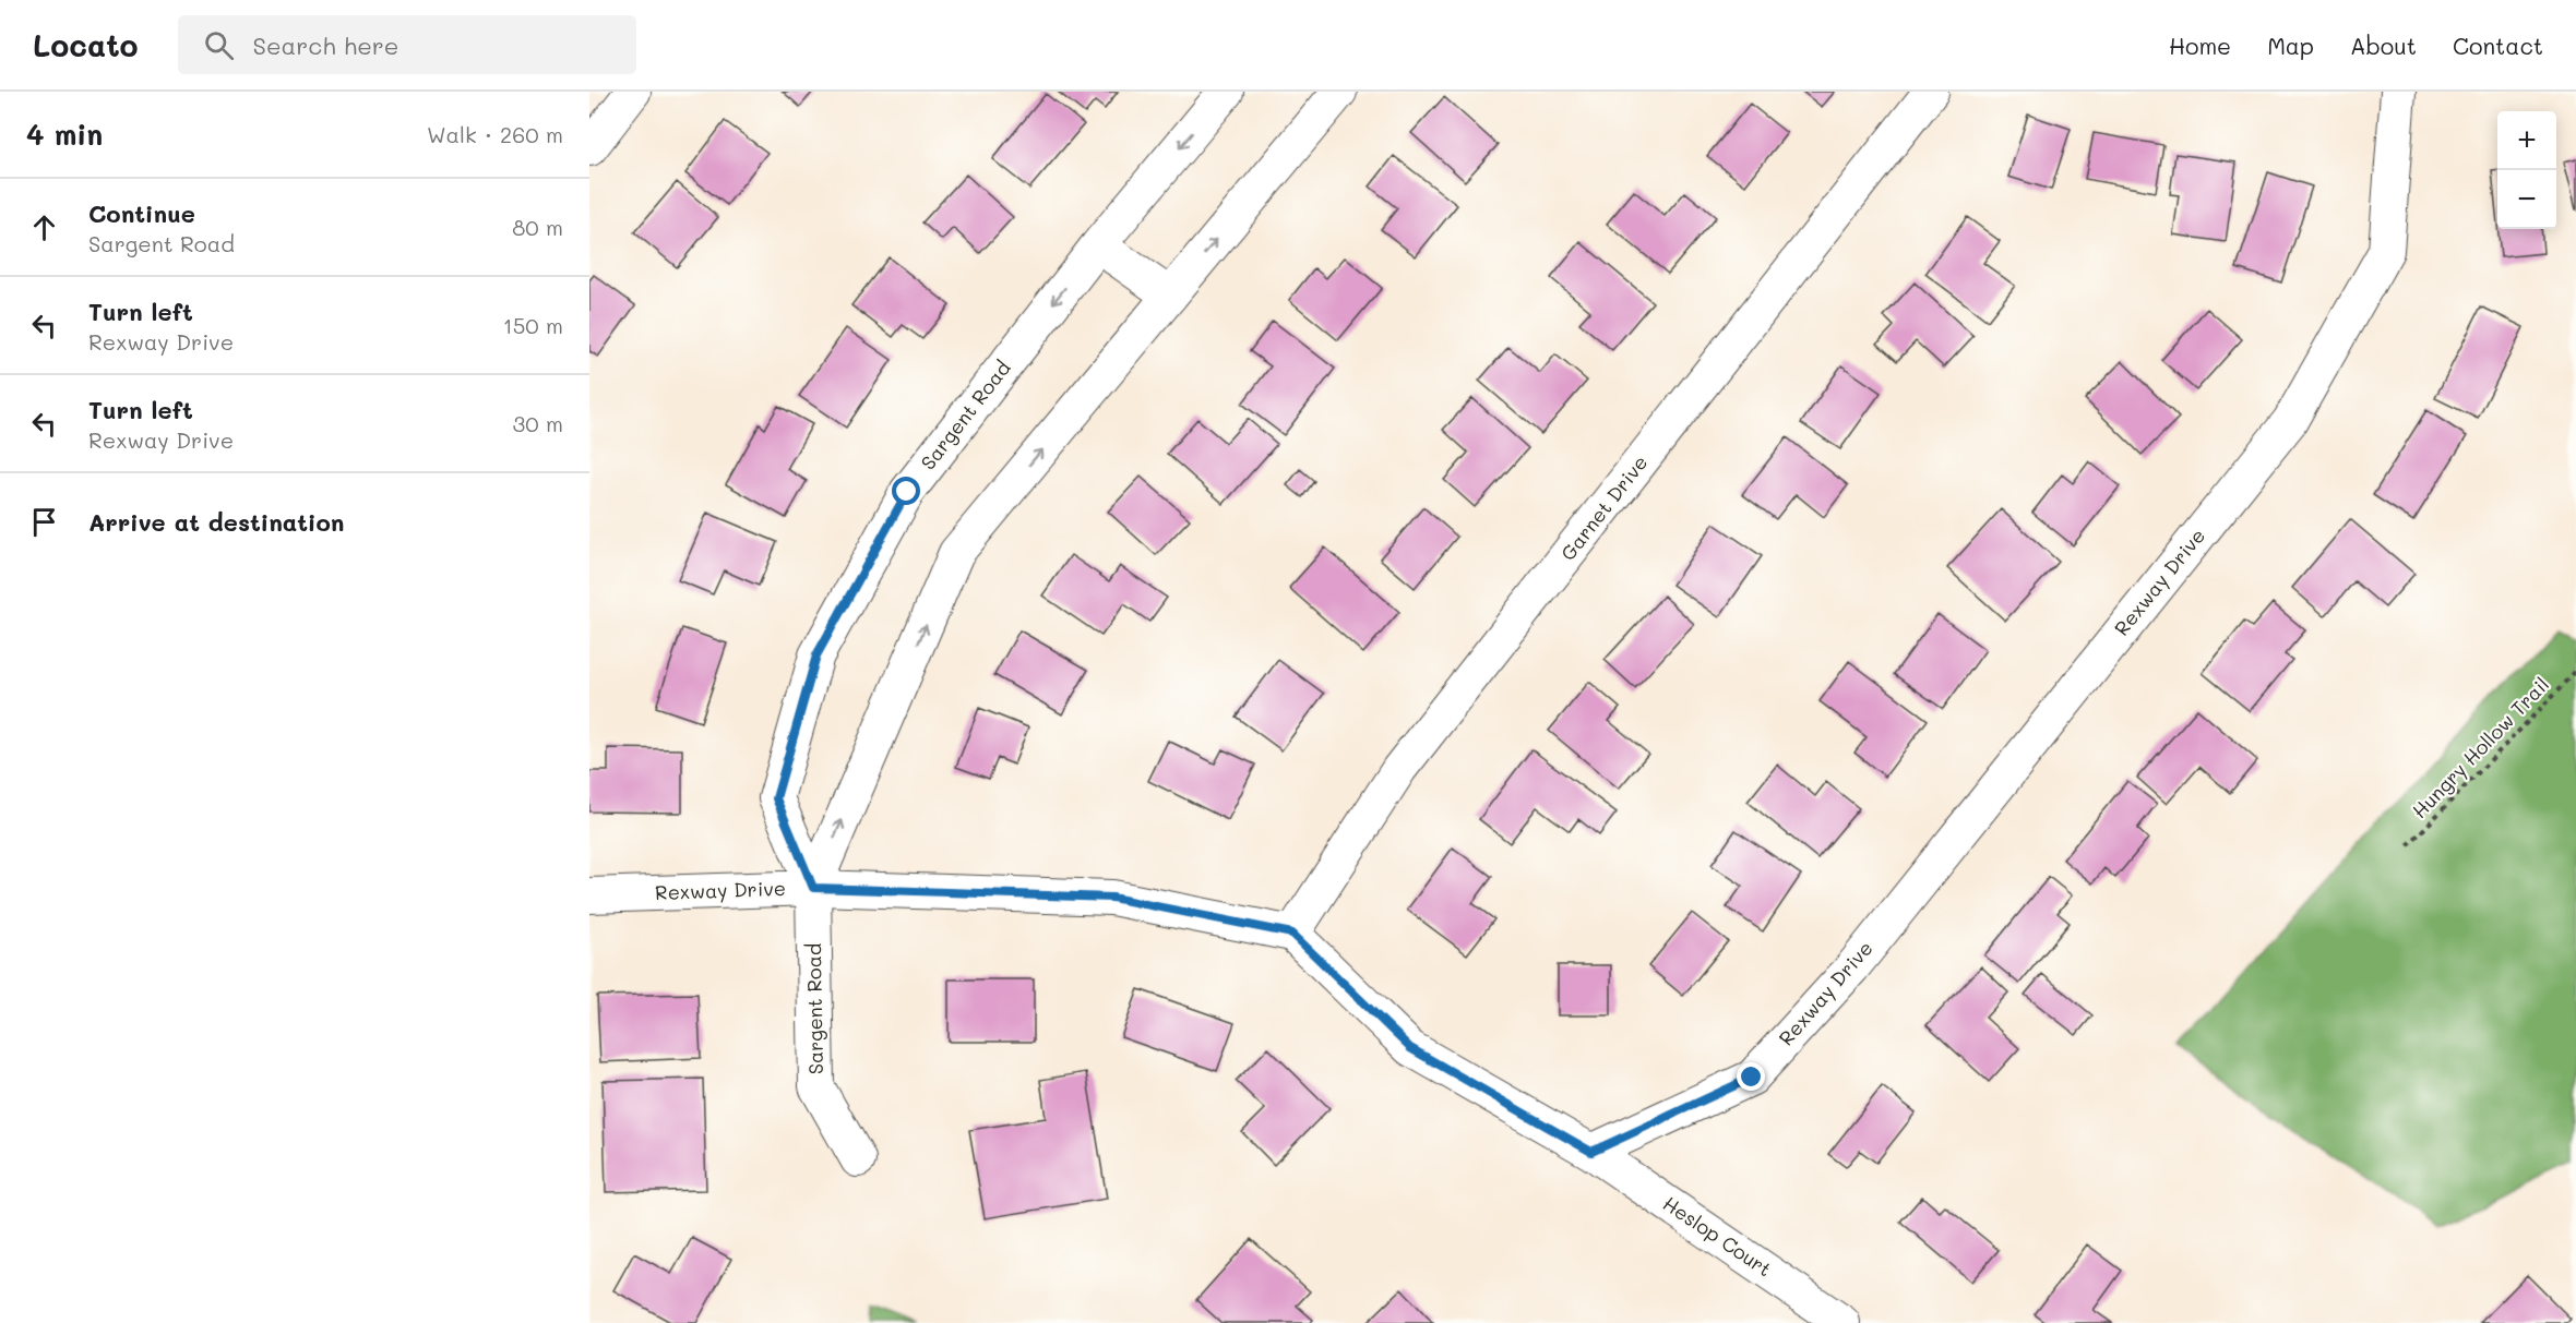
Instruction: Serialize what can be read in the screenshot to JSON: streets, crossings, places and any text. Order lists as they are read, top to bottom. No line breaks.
{"streets":{"street":["Sargent Road","Garnet Drive","Rexway Drive","Heslop Court"],"path":["Hungry Hollow Trail"]},"crossings":[["Sargent Road","Rexway Drive"],["Garnet Drive","Rexway Drive"],["Rexway Drive","Heslop Court"]],"page":{"header":"Locato","search":"Search here","nav":["Home","Map","About","Contact"],"heading":["4 min","Walk · 260 m"],"map_buttons":["+","−"],"list":[["Continue","Sargent Road","80 m"],["Turn left","Rexway Drive","150 m"],["Turn left","Rexway Drive","30 m"],"Arrive at destination"]}}
